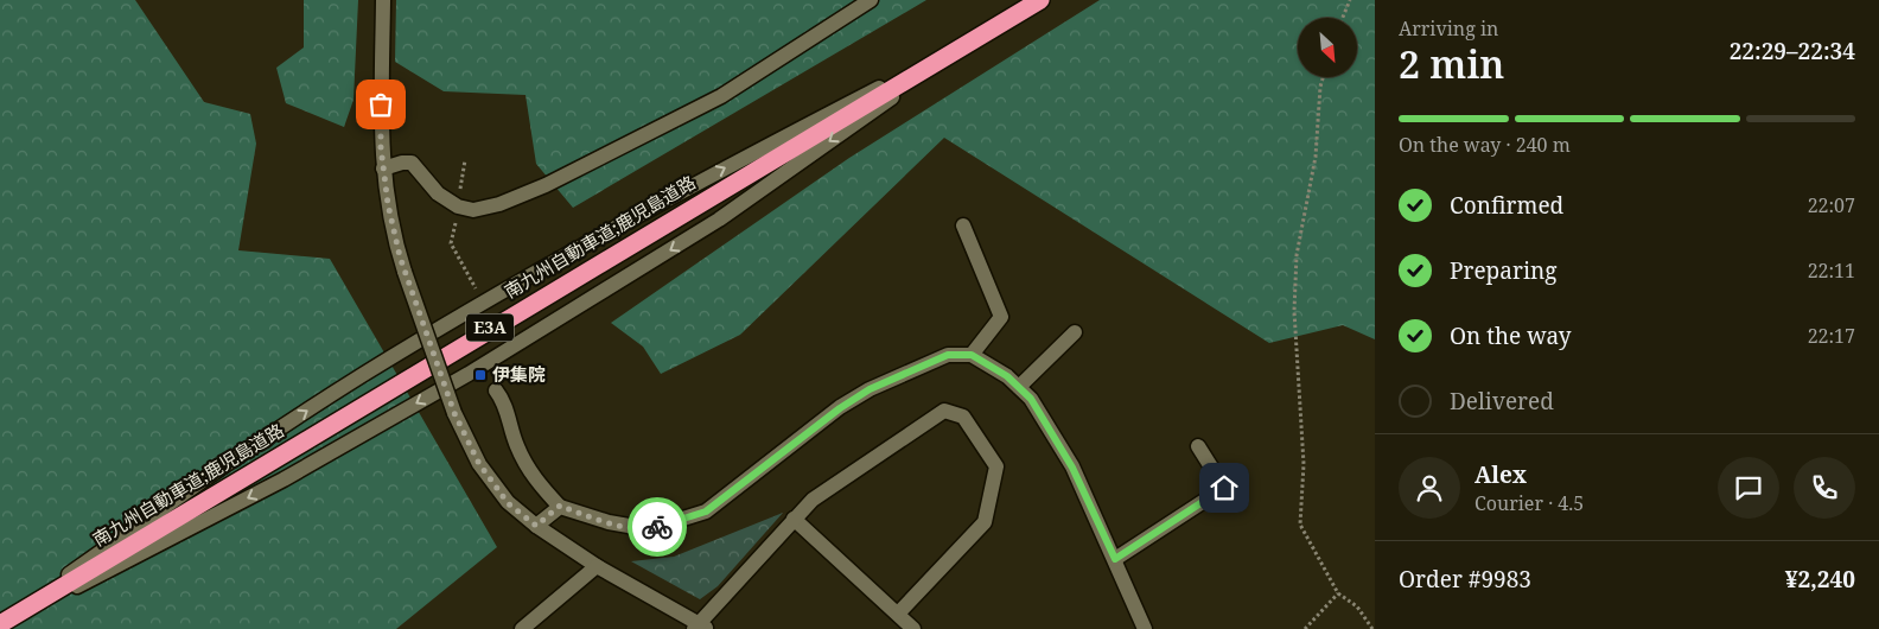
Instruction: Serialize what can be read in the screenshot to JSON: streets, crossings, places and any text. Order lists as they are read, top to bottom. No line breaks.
{"streets":{"highway":["南九州自動車道;鹿児島道路","E3A"]},"places":{"transit":["伊集院"]},"north":"bottom right","page":{"heading":["2 min","Arriving in","22:29–22:34"],"panel":["Alex","Courier · 4.5","Order #9983","¥2,240"],"bar":"On the way · 240 m","list":[["Confirmed","22:07"],["Preparing","22:11"],["On the way","22:17"],"Delivered"]}}
